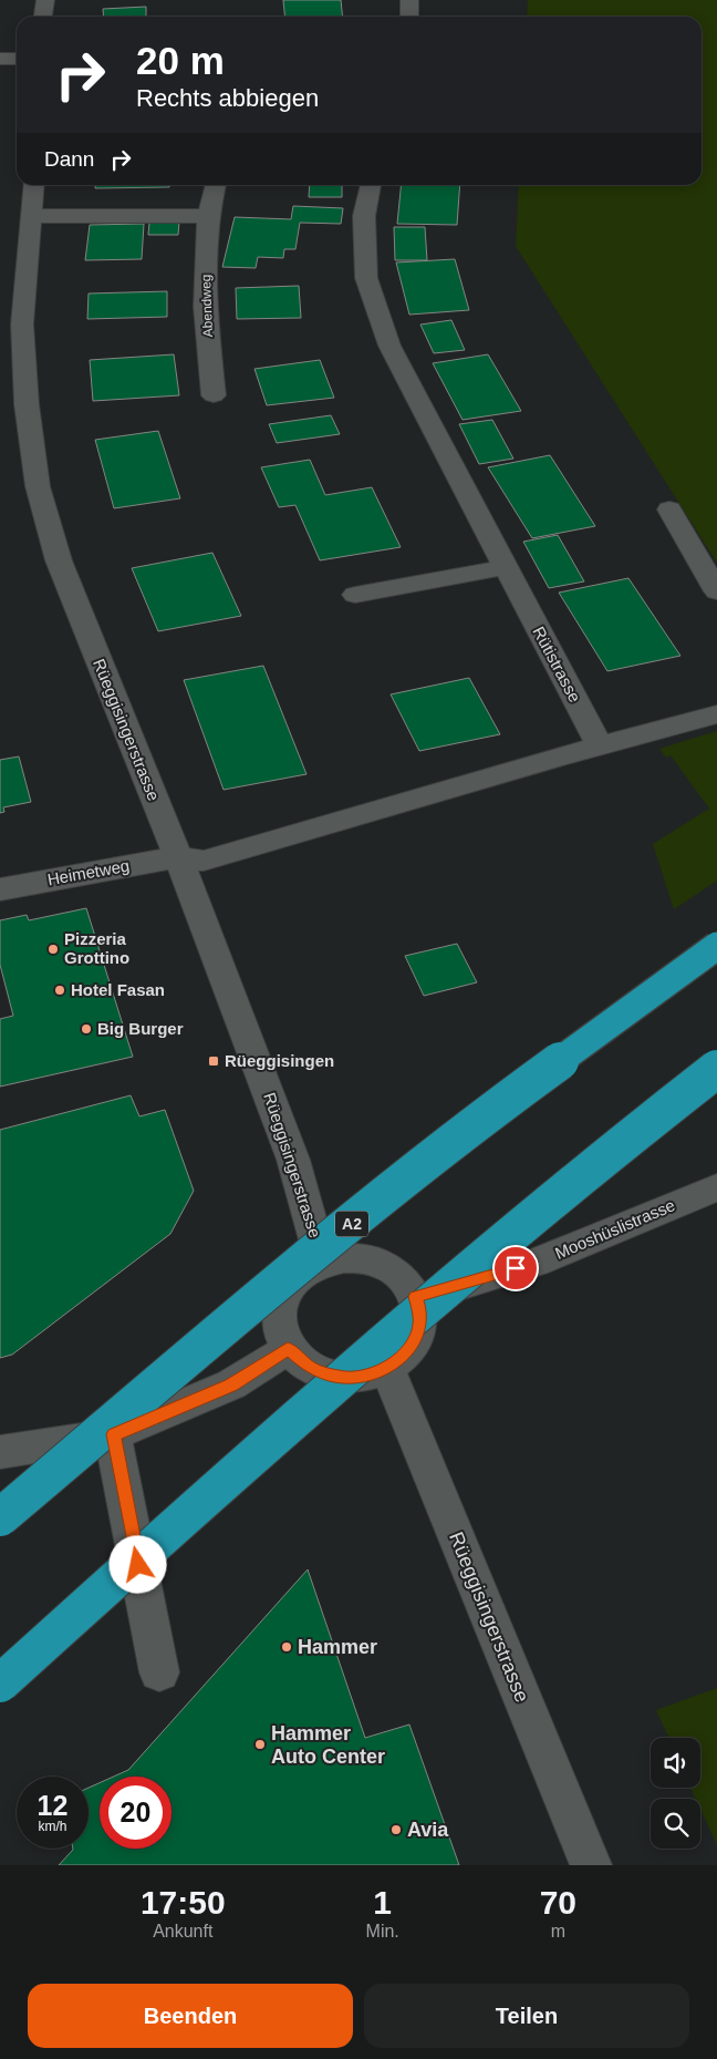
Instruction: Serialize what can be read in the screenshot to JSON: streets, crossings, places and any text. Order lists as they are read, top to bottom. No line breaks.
{"streets":{"highway":["A2"],"street":["Abendweg","Rütistrasse","Rüeggisingerstrasse","Heimetweg","Mooshüslistrasse"]},"crossings":[["Rüeggisingerstrasse","Heimetweg"],["Rüeggisingerstrasse","Mooshüslistrasse"]],"places":{"other":["Pizzeria Grottino","Hotel Fasan","Big Burger","Hammer","Hammer Auto Center","Avia"],"transit":["Rüeggisingen"]},"page":{"turn":["20 m","Rechts abbiegen"],"then":"Dann","speed":"12 km/h","limit":"20","eta":["17:50","Ankunft","1","Min.","70","m"],"buttons":["Beenden","Teilen"]}}
